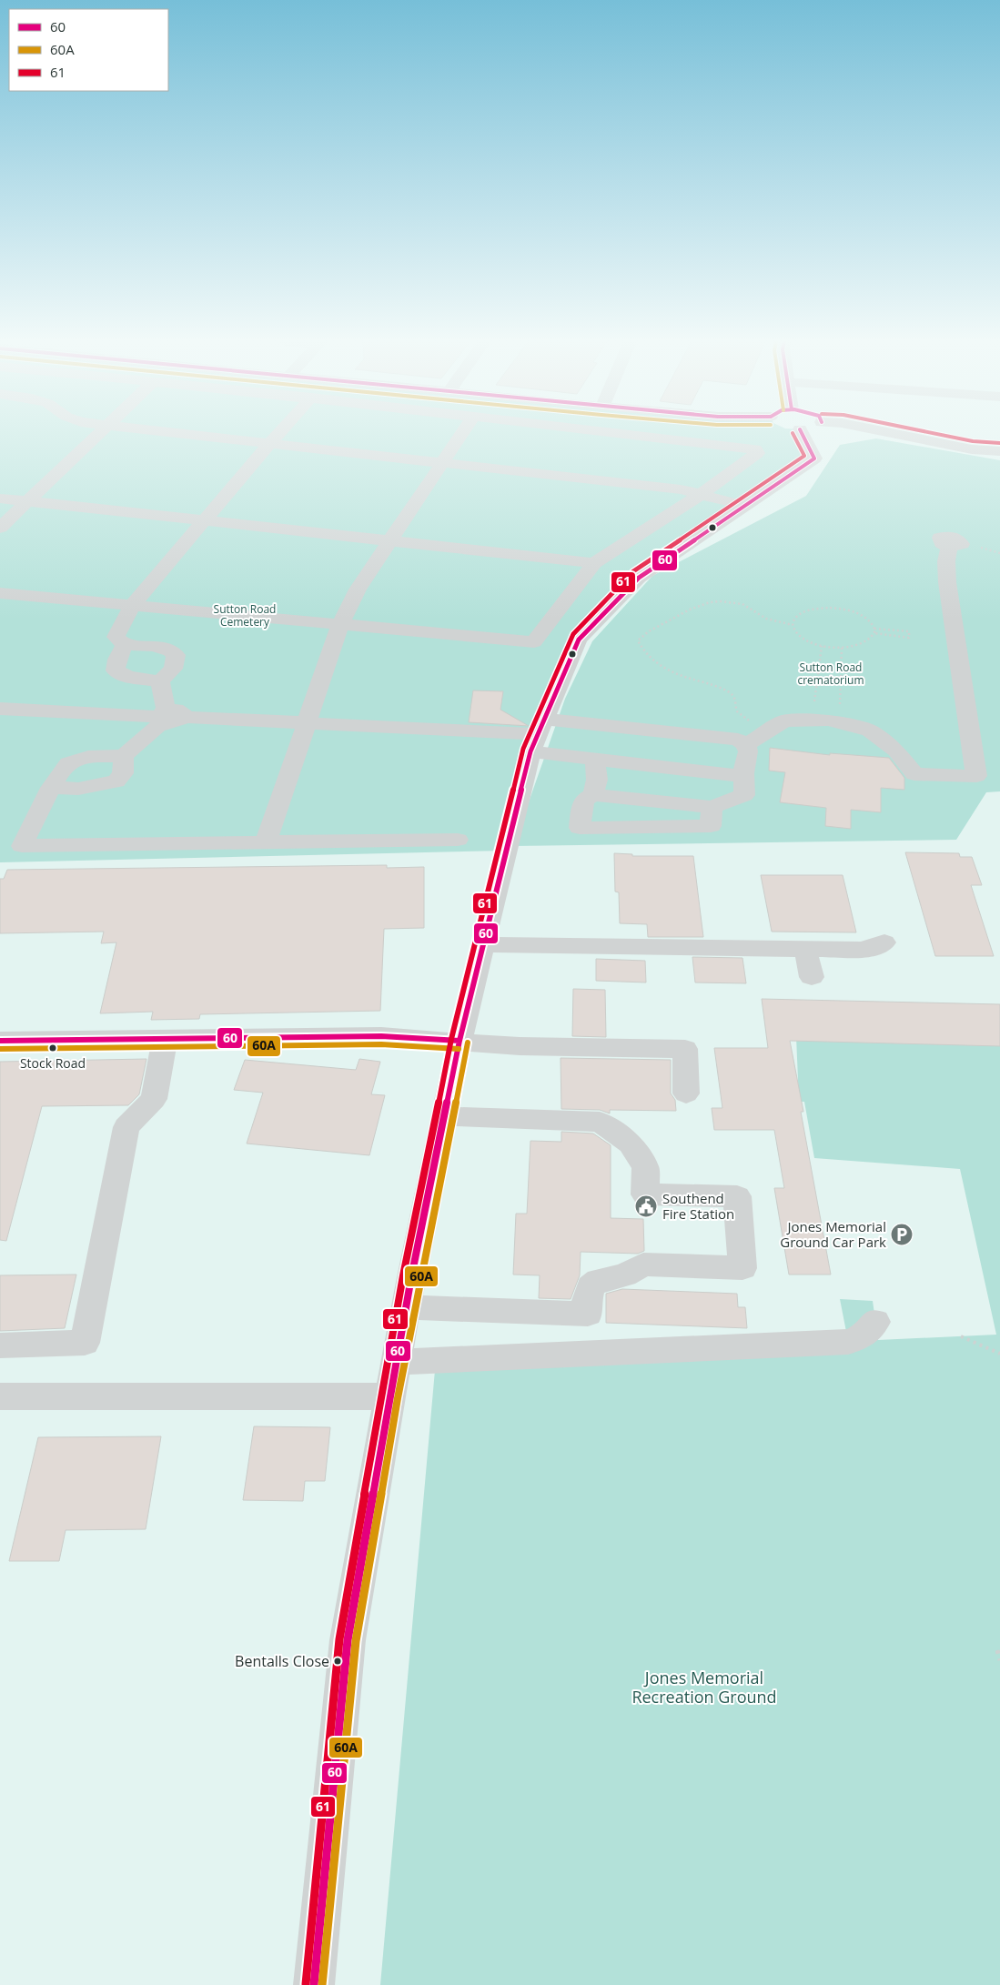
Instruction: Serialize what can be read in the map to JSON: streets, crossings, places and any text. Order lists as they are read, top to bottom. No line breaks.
{"parks":["Sutton Road Cemetery","Sutton Road crematorium","Jones Memorial Recreation Ground"],"places":{"other":["Stock Road","Bentalls Close"],"public building":["Southend Fire Station"],"parking":["Jones Memorial Ground Car Park"]},"lines":["transit line 60","transit line 61","transit line 60A"],"legend":["60","60A","61"]}
